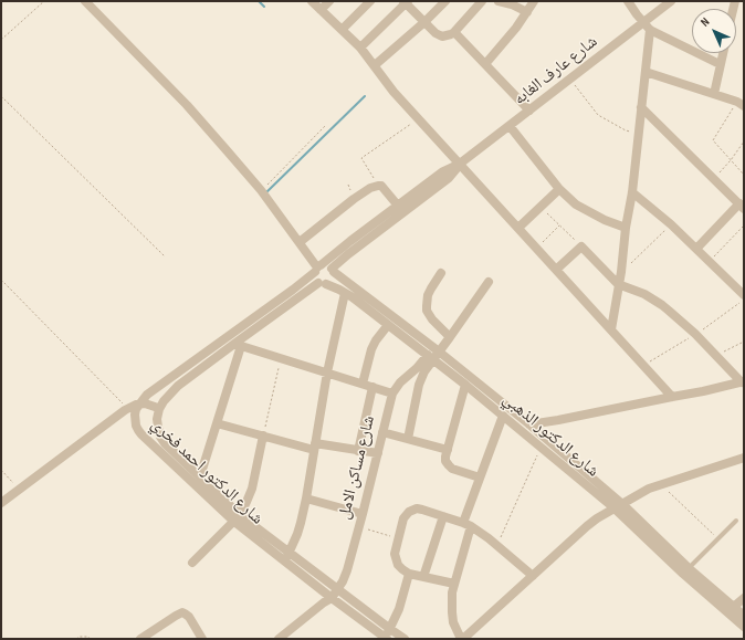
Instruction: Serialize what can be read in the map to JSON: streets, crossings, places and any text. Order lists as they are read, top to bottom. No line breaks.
{"streets":{"street":["شارع عارف الغابه","شارع الدكتور الذهبي","شارع مساكن الامل","شارع الدكتور احمد فخري"]},"crossings":[["شارع عارف الغابه","شارع الدكتور الذهبي"],["شارع عارف الغابه","شارع الدكتور احمد فخري"],["شارع الدكتور الذهبي","شارع مساكن الامل"],["شارع الدكتور الذهبي","شارع الدكتور احمد فخري"],["شارع مساكن الامل","شارع الدكتور احمد فخري"]],"north":"top left"}
